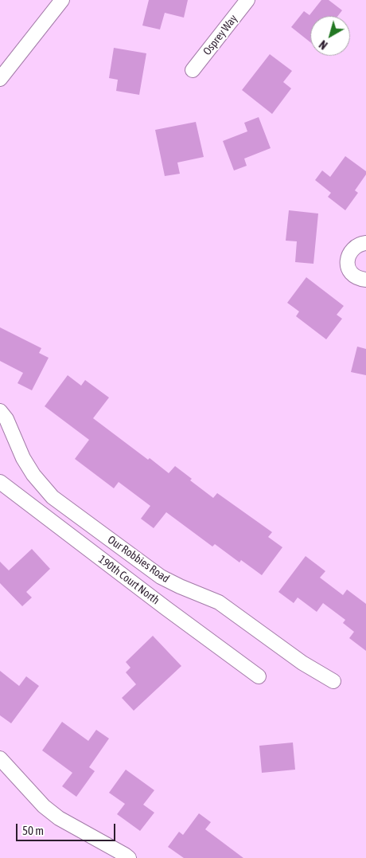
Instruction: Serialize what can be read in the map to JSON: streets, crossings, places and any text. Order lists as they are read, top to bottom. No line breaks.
{"streets":{"street":["Osprey Way","Our Robbies Road","190th Court North"]},"scale_bar":"50 m","north":"bottom left"}
